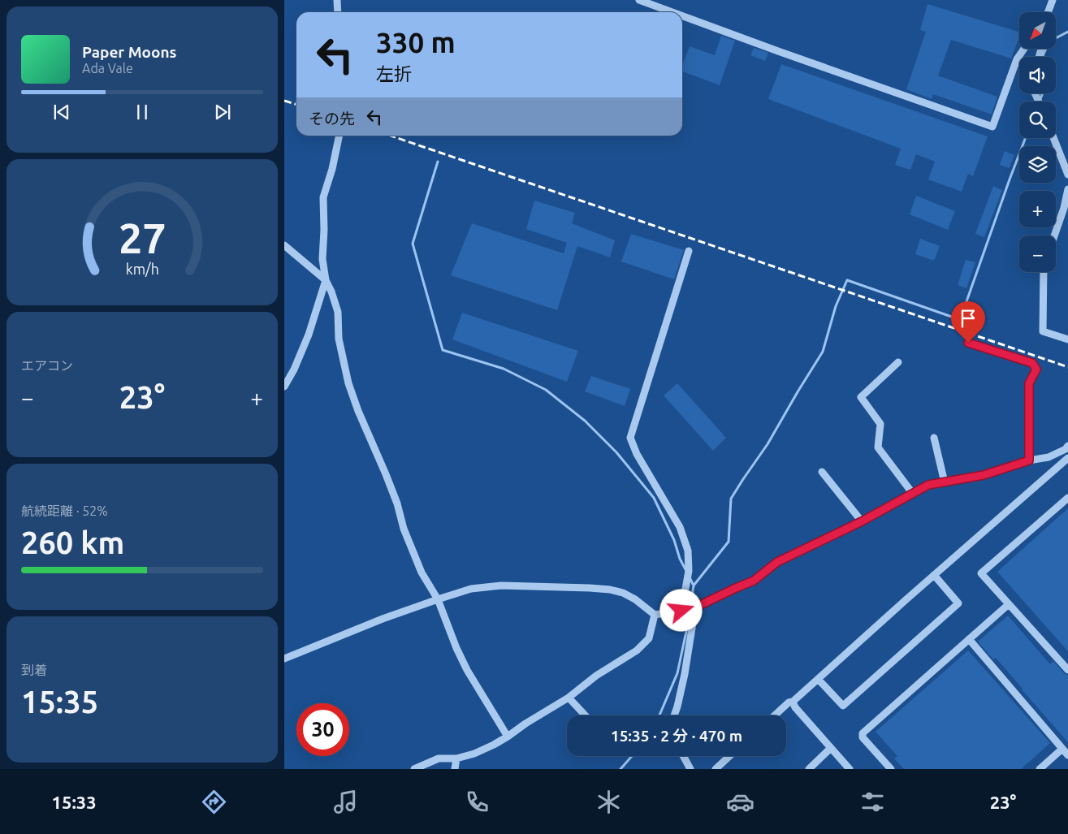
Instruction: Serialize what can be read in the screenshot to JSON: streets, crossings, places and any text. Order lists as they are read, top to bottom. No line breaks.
{"north":"bottom left","page":{"map_buttons":["+","−"],"turn":["330 m","左折"],"song":["Paper Moons","Ada Vale"],"then":"その先","tile":["エアコン",["航続距離 · 52%","260 km"],["到着","15:35"]],"heat":["−","23°","+"],"limit":"30","trip":"15:35 · 2 分 · 470 m","tabs":["15:33","23°"],"gauge":["27","km/h"]}}
